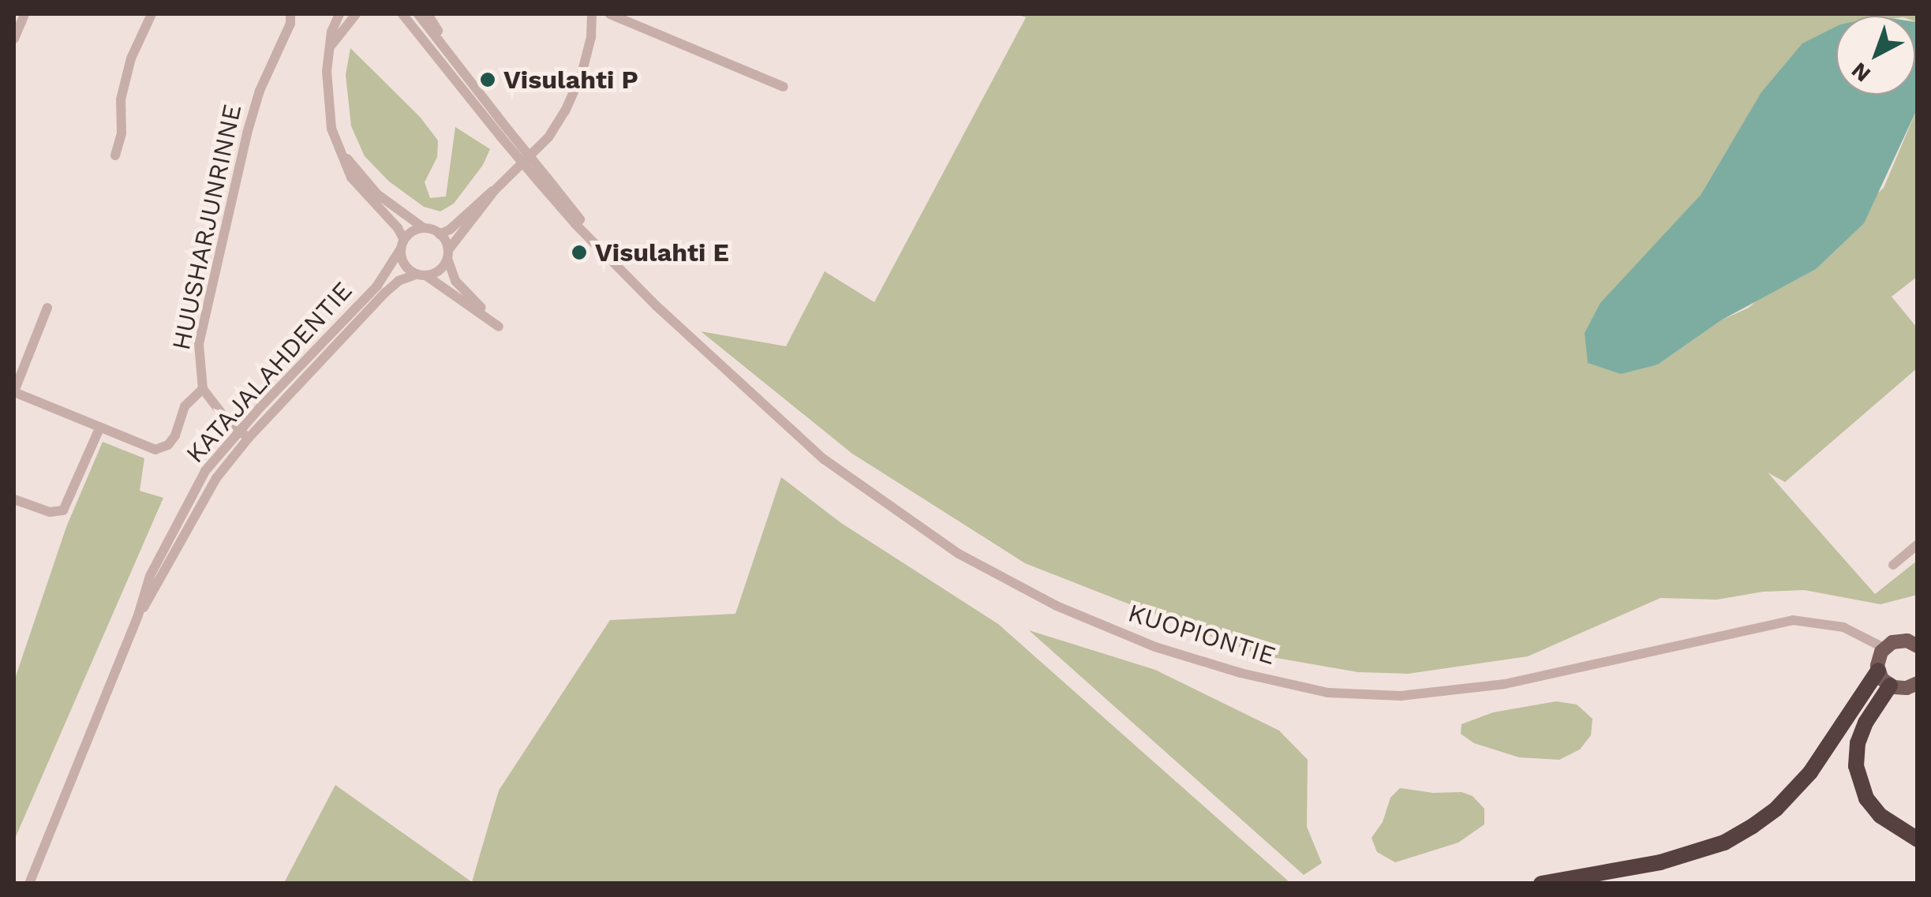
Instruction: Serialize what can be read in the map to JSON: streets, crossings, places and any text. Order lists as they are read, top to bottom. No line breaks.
{"streets":{"street":["HUUSHARJUNRINNE","KATAJALAHDENTIE","KUOPIONTIE"]},"crossings":[["HUUSHARJUNRINNE","KATAJALAHDENTIE"]],"places":["Visulahti P","Visulahti E"],"north":"bottom left"}
